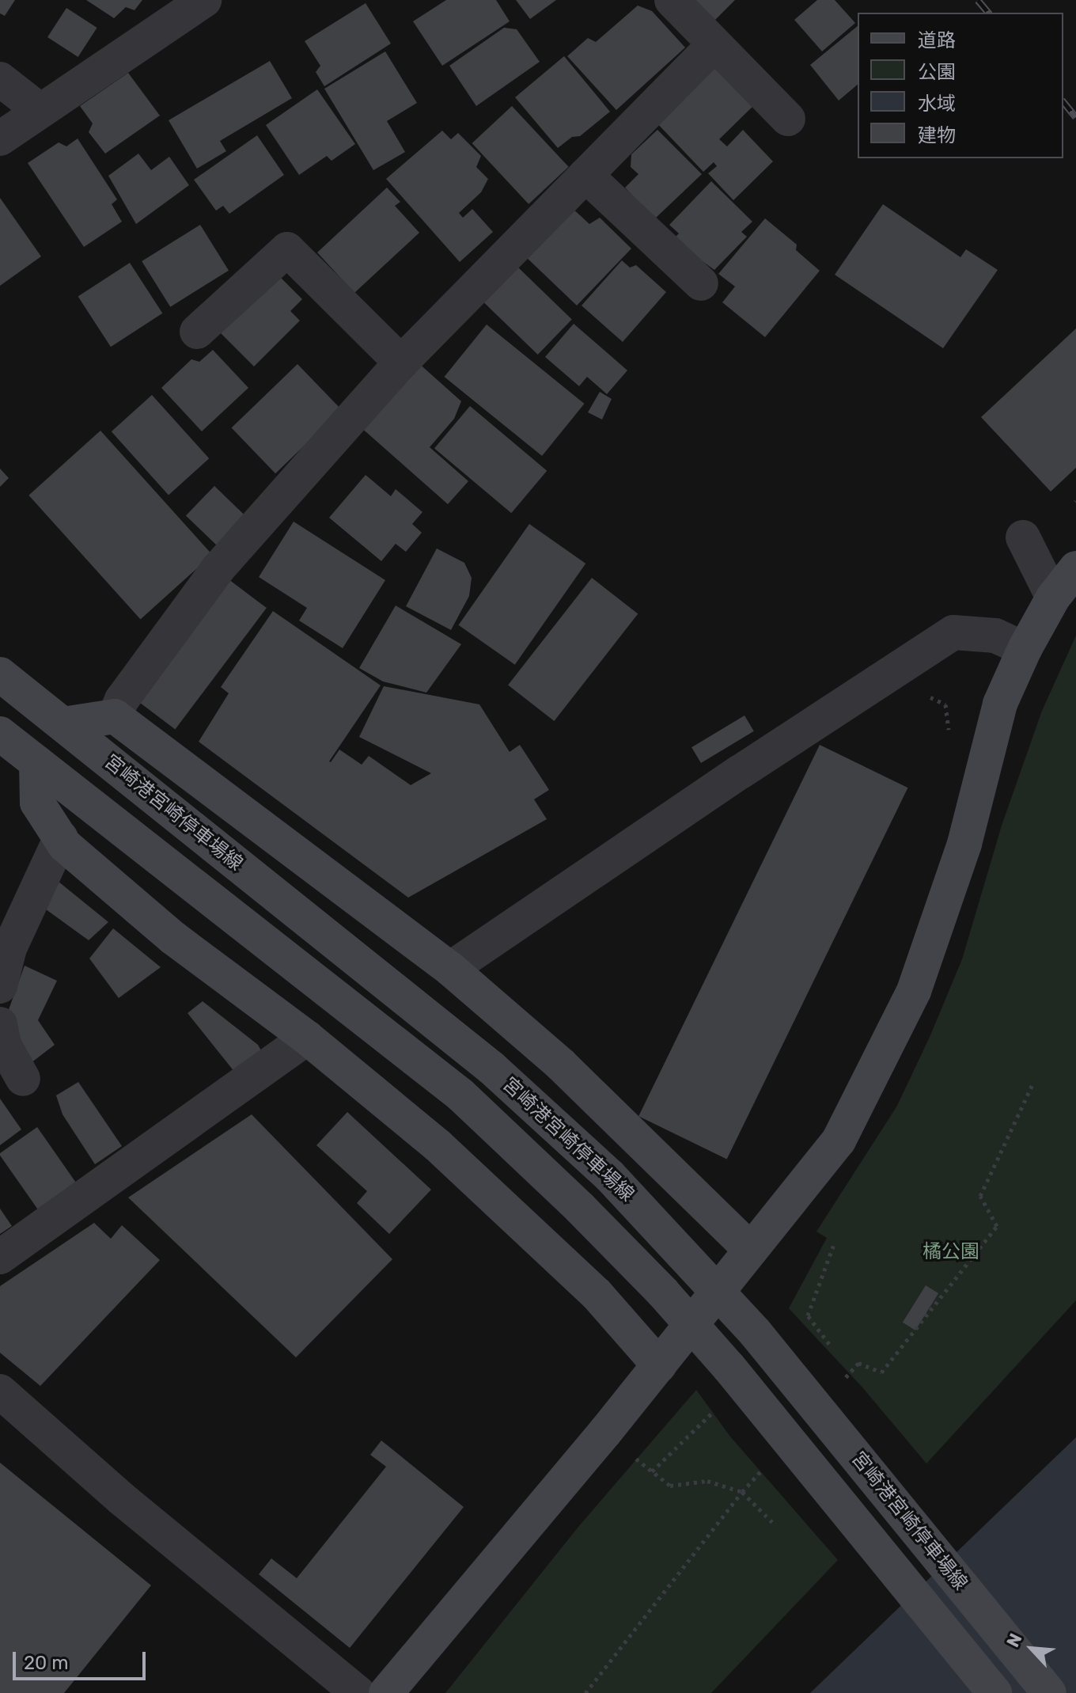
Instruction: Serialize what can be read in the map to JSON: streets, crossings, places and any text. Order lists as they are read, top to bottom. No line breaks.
{"streets":{"street":["宮崎港宮崎停車場線"]},"parks":["橘公園"],"legend":["道路","公園","水域","建物"],"scale_bar":"20 m","north":"top left"}
